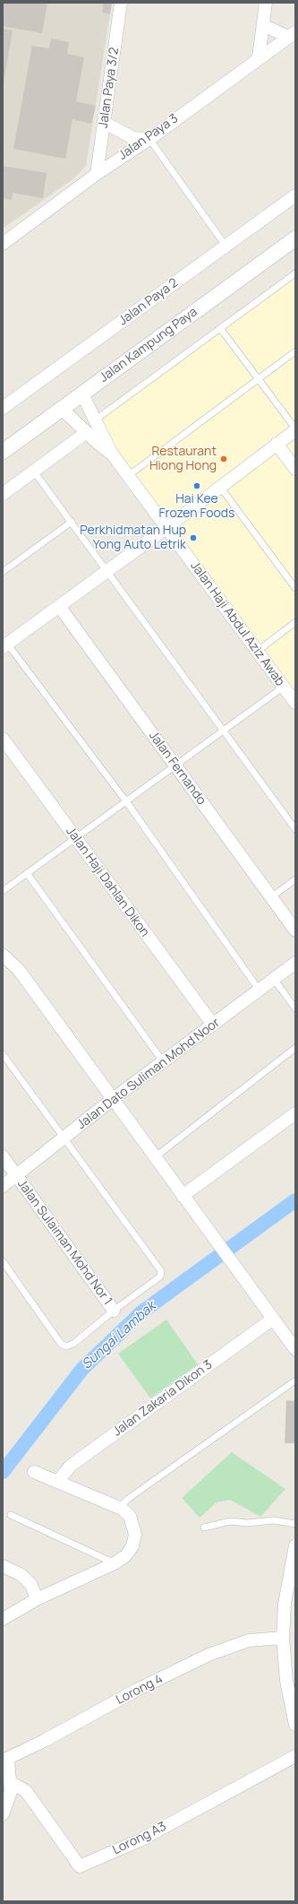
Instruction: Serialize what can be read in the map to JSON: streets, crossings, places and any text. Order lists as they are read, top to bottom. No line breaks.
{"streets":{"street":["Jalan Paya 3/2","Jalan Paya 3","Jalan Paya 2","Jalan Kampung Paya","Jalan Haji Abdul Aziz Awab","Jalan Fernando","Jalan Haji Dahlan Dikon","Jalan Dato Suliman Mohd Noor","Jalan Sulaiman Mohd Nor 1","Jalan Zakaria Dikon 3","Lorong 4","Lorong A3"]},"crossings":[["Jalan Paya 3/2","Jalan Paya 3"],["Jalan Haji Dahlan Dikon","Jalan Dato Suliman Mohd Noor"],["Jalan Dato Suliman Mohd Noor","Jalan Sulaiman Mohd Nor 1"]],"water":["Sungai Lambak"],"places":["Restaurant Hiong Hong","Hai Kee Frozen Foods","Perkhidmatan Hup Yong Auto Letrik"]}
